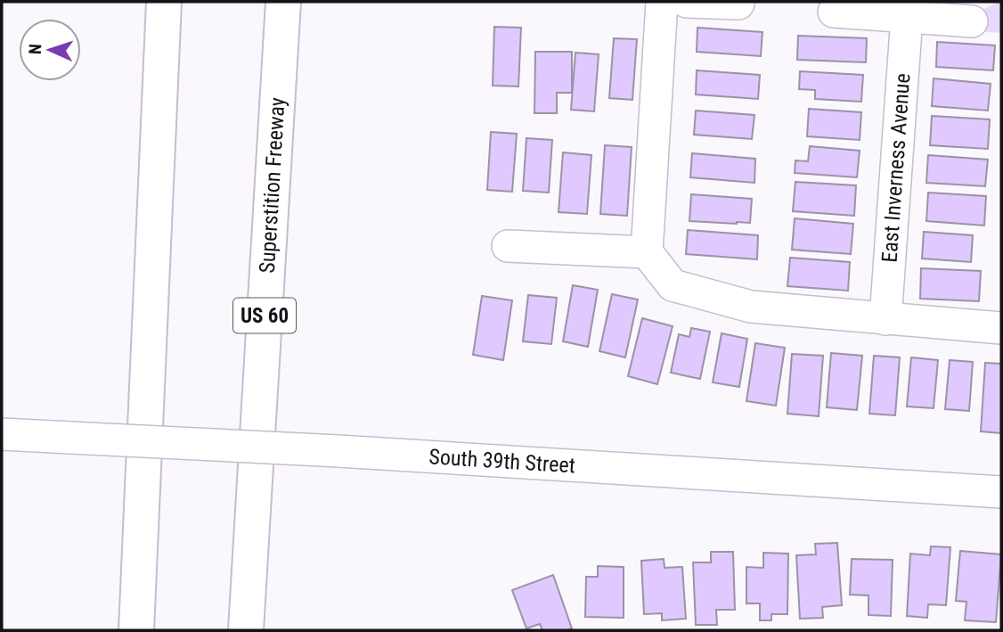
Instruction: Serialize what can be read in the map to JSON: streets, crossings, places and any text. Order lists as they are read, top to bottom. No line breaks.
{"streets":{"highway":["Superstition Freeway","US 60"],"street":["East Inverness Avenue","South 39th Street"]},"north":"left"}
